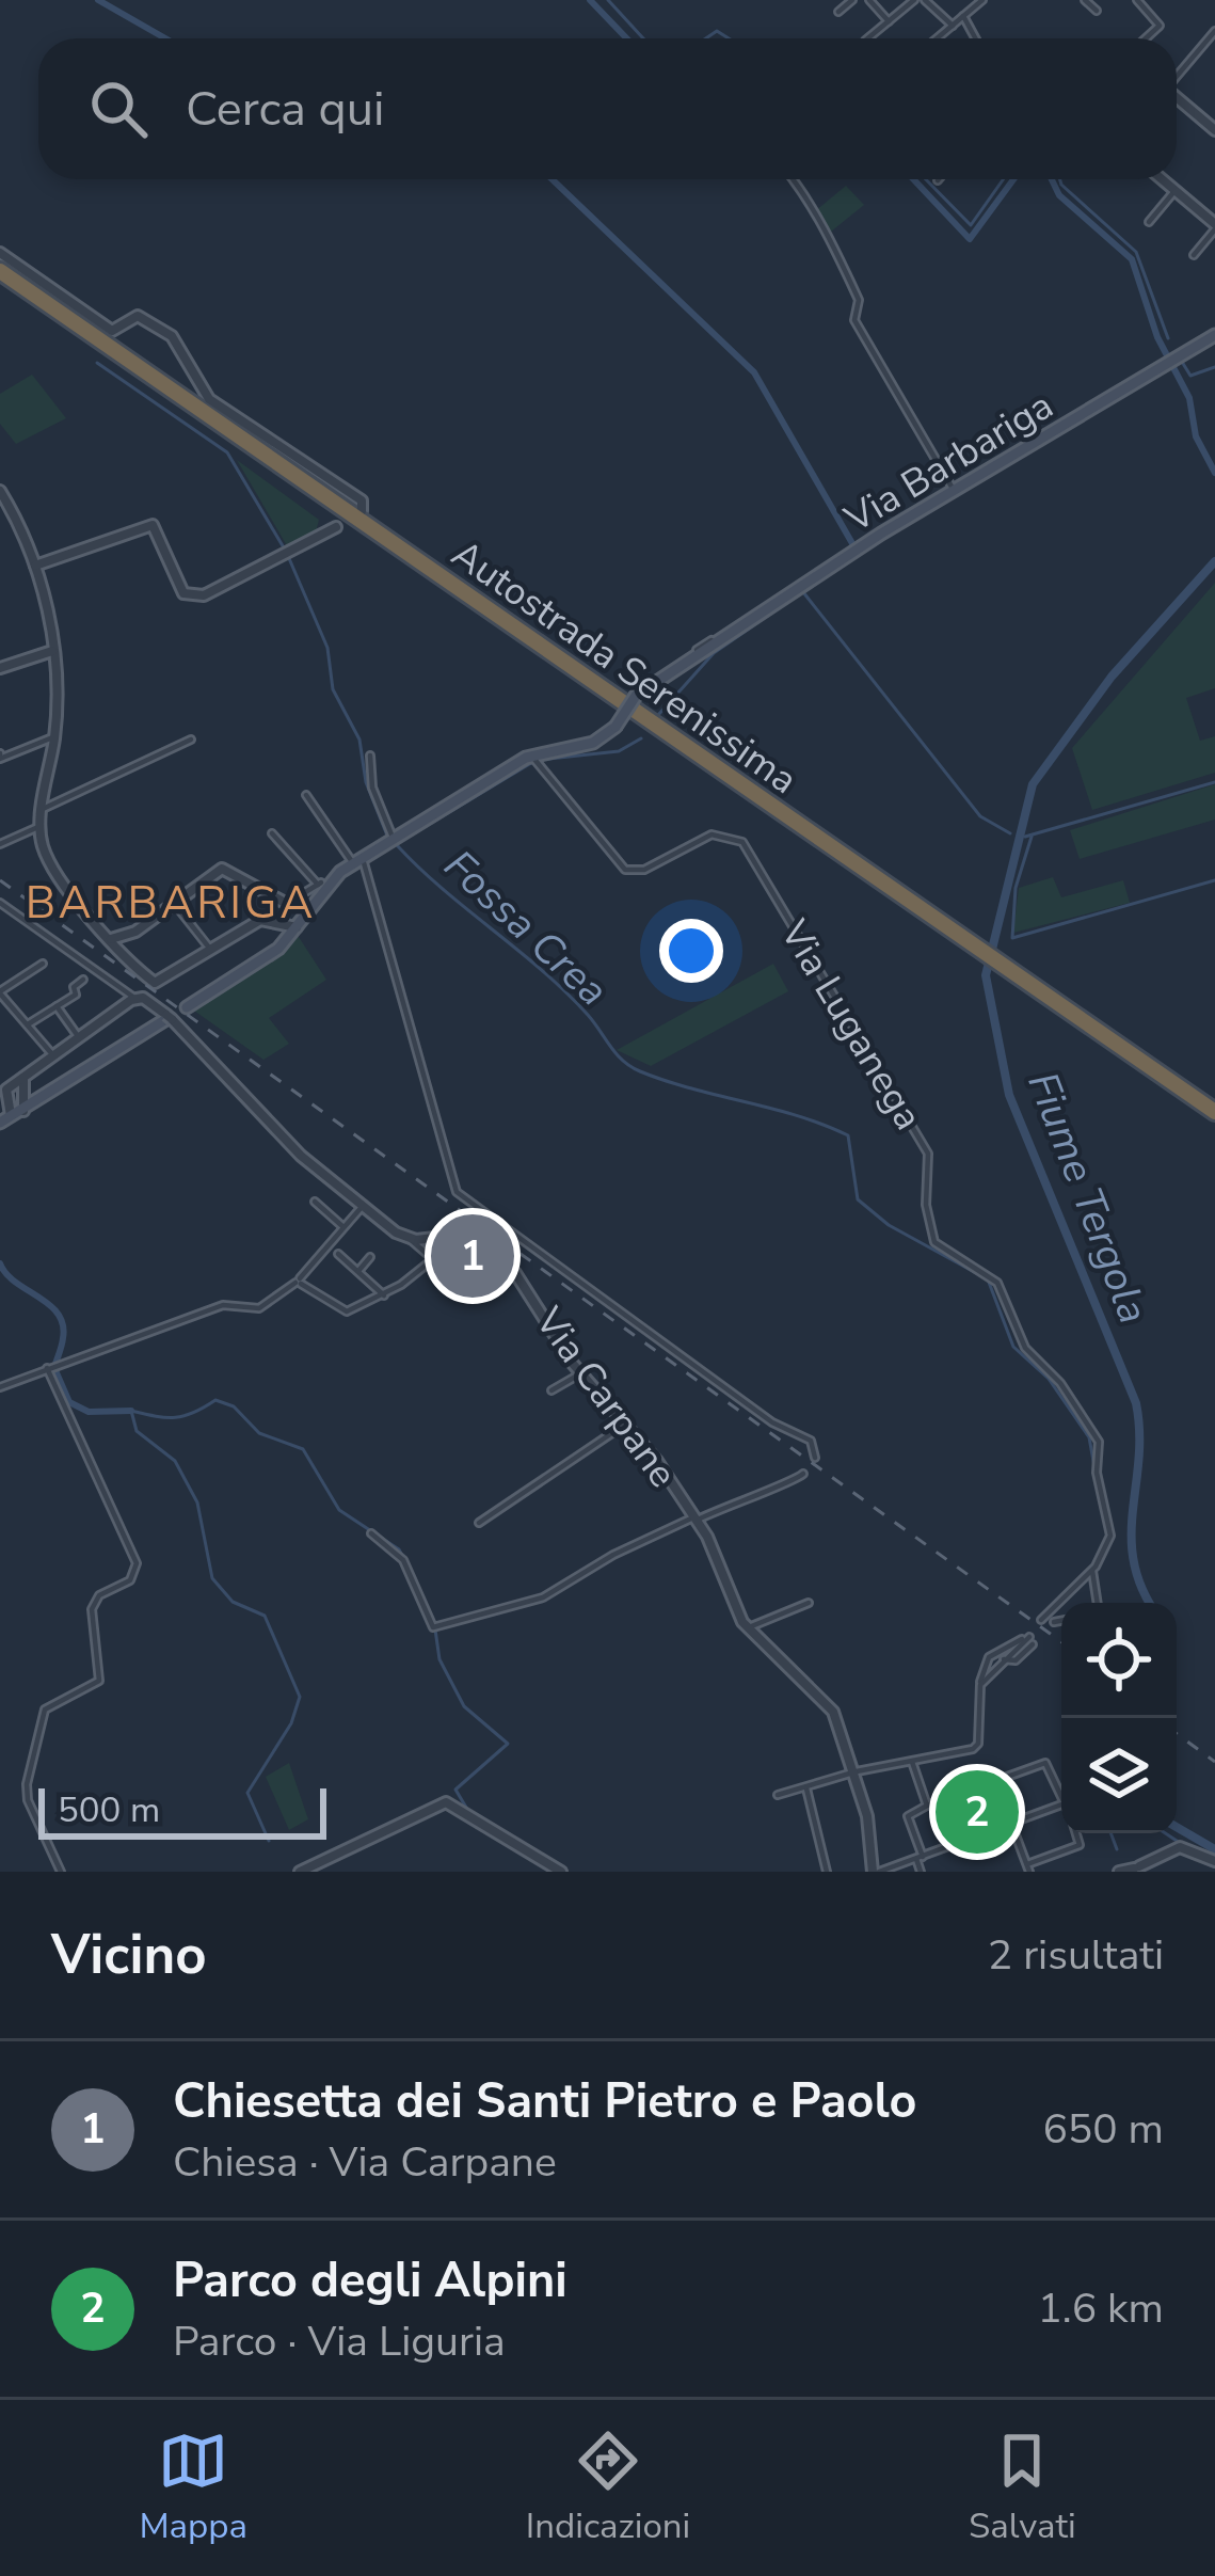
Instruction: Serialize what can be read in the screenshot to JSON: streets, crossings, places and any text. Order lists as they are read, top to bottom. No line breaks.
{"streets":{"highway":["Autostrada Serenissima"],"main road":["Via Barbariga"],"street":["Via Luganega","Via Carpane"]},"crossings":[["Via Barbariga","Via Luganega"]],"districts":["BARBARIGA"],"water":["Fossa Crea","Fiume Tergola"],"scale_bar":"500 m","page":{"search":"Cerca qui","pins":["1","2"],"scale":"500 m","heading":["Vicino","2 risultati"],"list":[{"mark":"1","name":"Chiesetta dei Santi Pietro e Paolo","note":"Chiesa · Via Carpane","value":"650 m"},{"mark":"2","name":"Parco degli Alpini","note":"Parco · Via Liguria","value":"1.6 km"}],"nav":["Mappa","Indicazioni","Salvati"]}}
